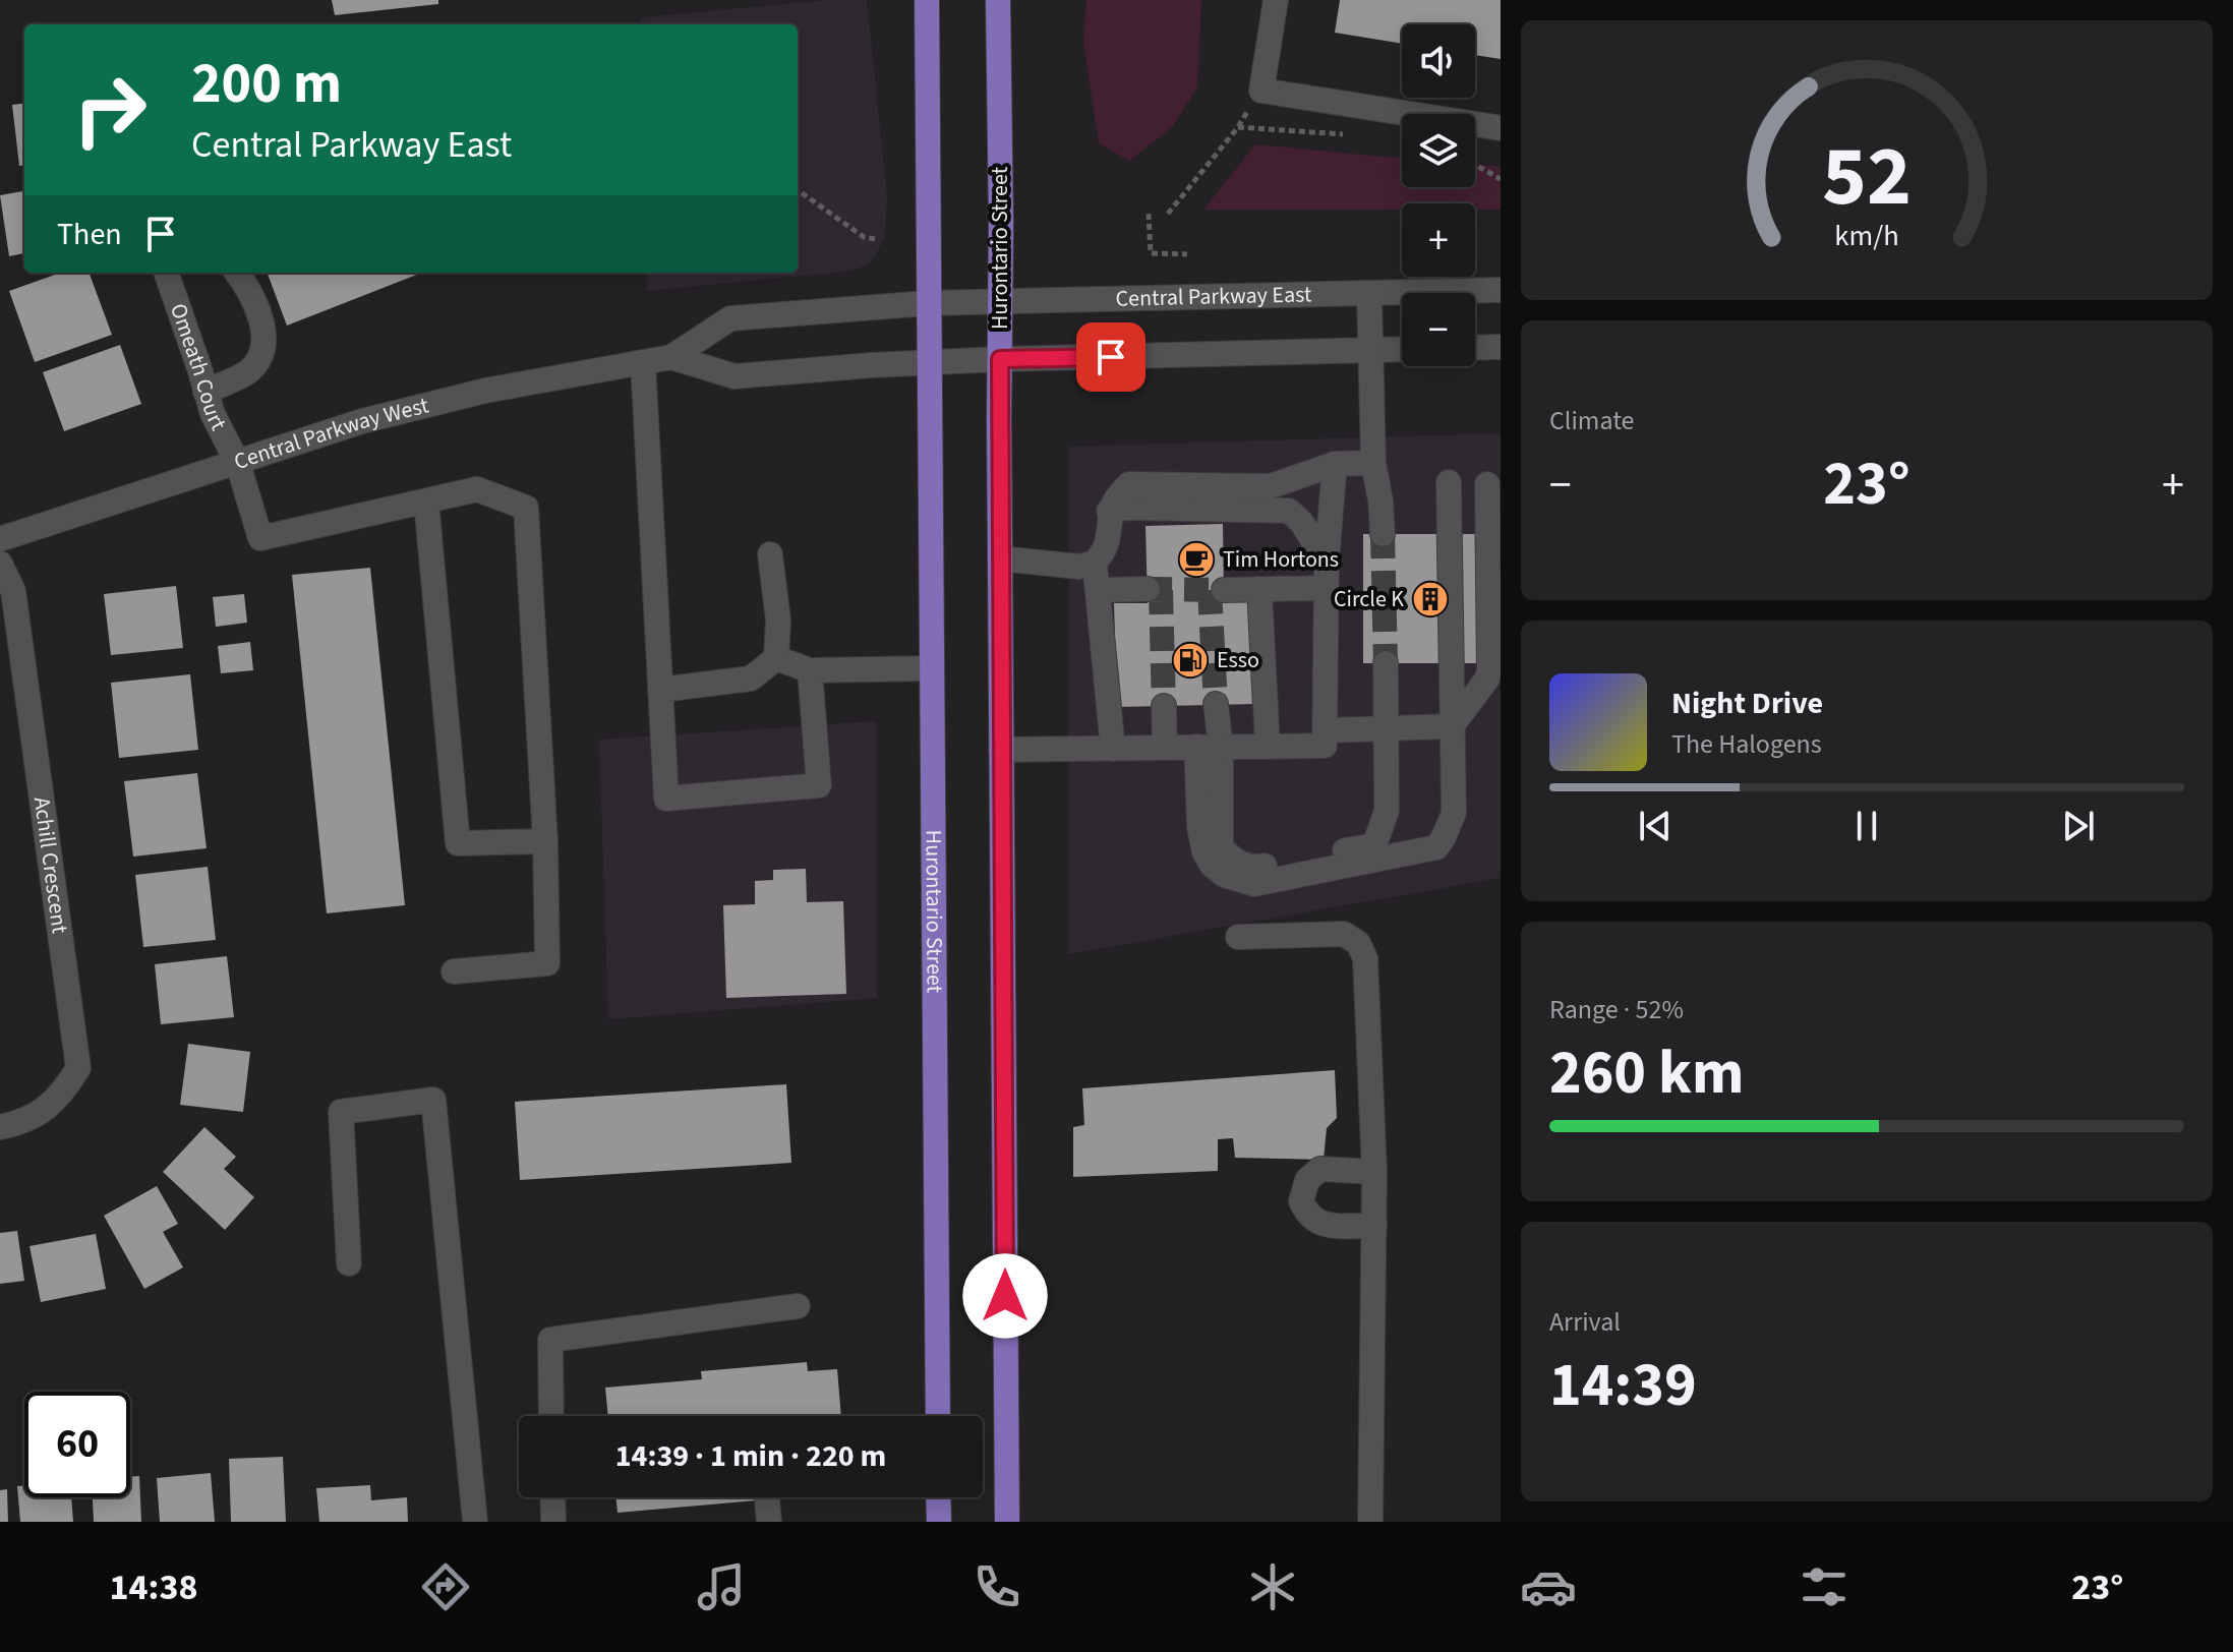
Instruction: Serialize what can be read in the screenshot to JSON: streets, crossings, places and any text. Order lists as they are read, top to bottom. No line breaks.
{"streets":{"main road":["Hurontario Street"],"street":["Central Parkway East","Omeath Court","Central Parkway West","Achill Crescent"]},"crossings":[["Hurontario Street","Central Parkway East"],["Hurontario Street","Central Parkway West"],["Central Parkway East","Central Parkway West"],["Omeath Court","Central Parkway West"]],"places":{"cafe":["Tim Hortons"],"building":["Circle K"],"fuel station":["Esso"]},"page":{"map_buttons":["+","−"],"turn":["200 m","Central Parkway East"],"then":"Then","tile":["Climate",["Range · 52%","260 km"],["Arrival","14:39"]],"heat":["−","23°","+"],"song":["Night Drive","The Halogens"],"limit":"60","trip":"14:39 · 1 min · 220 m","tabs":["14:38","23°"],"gauge":["52","km/h"]}}
